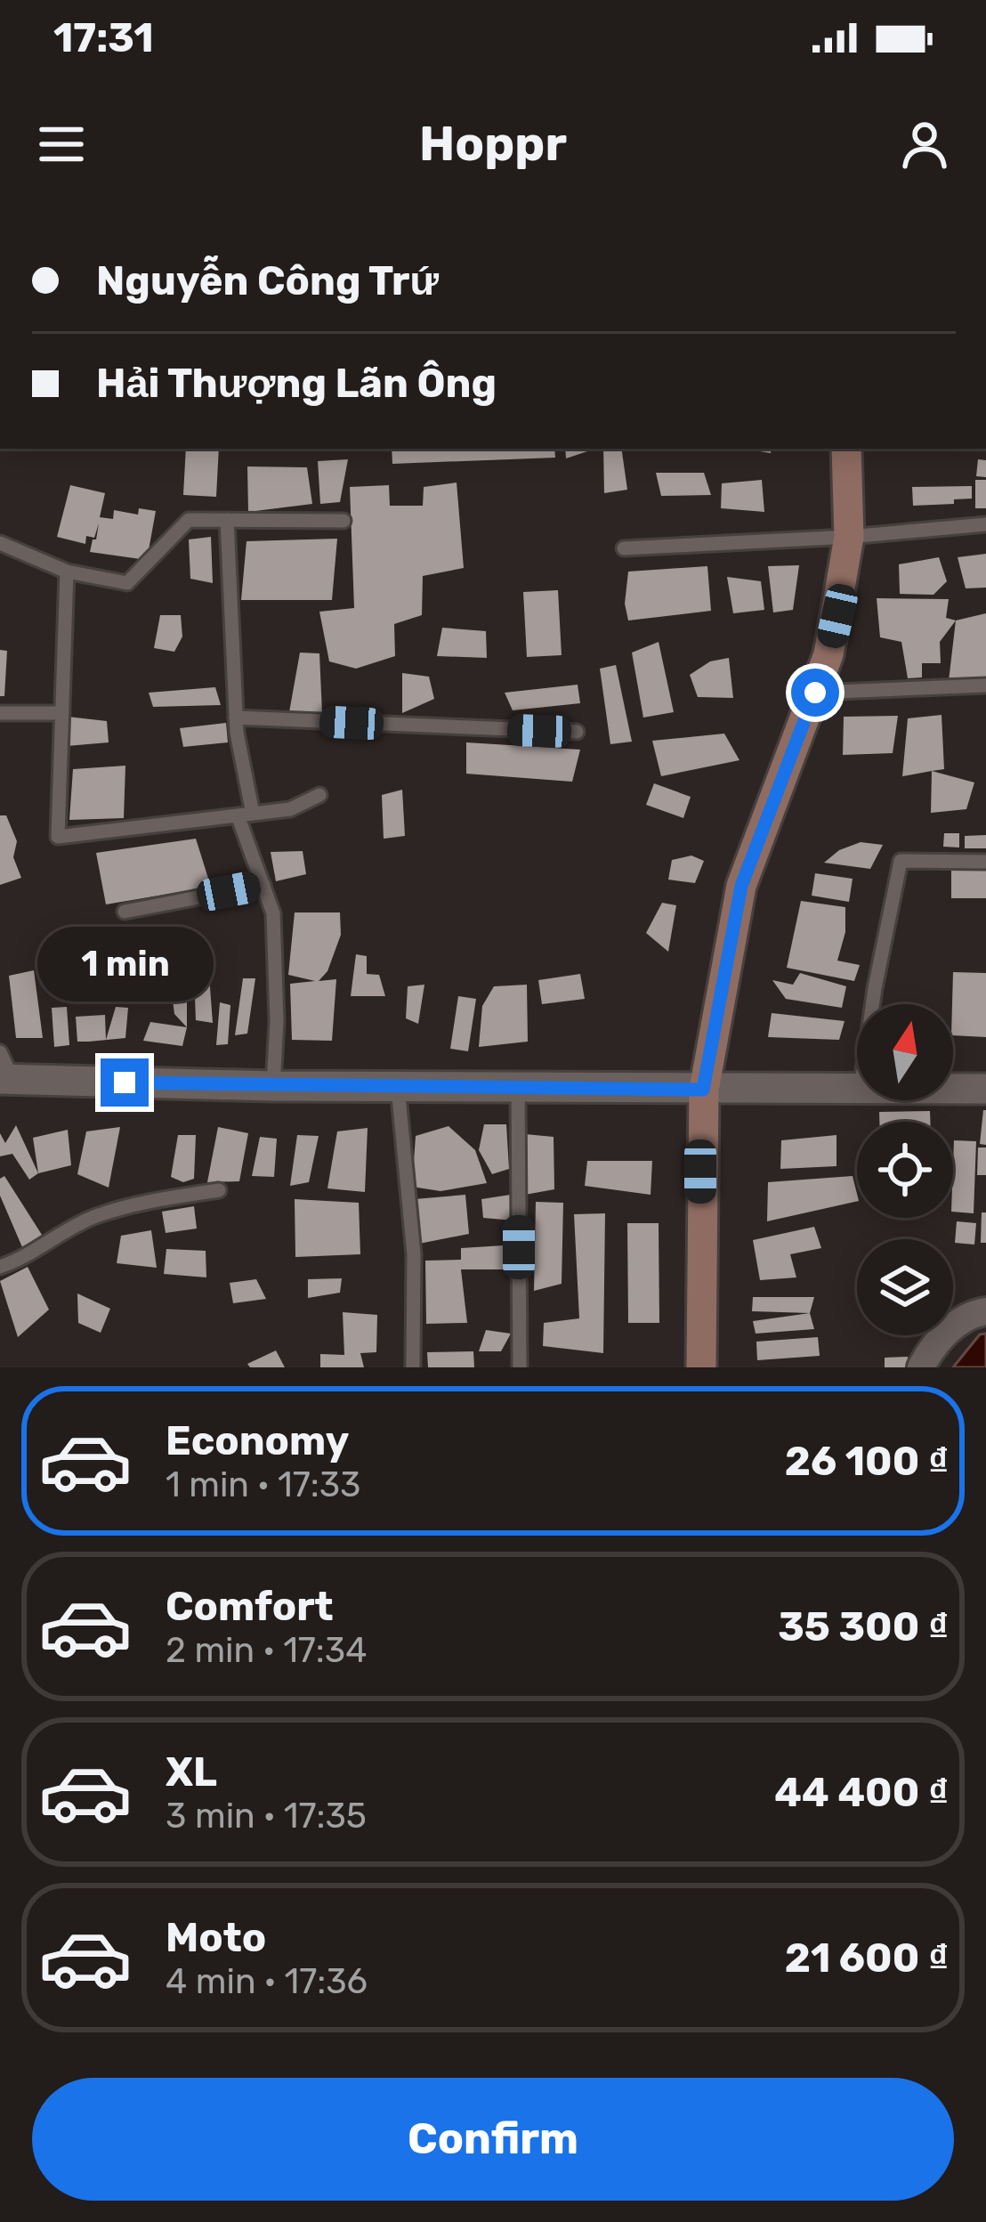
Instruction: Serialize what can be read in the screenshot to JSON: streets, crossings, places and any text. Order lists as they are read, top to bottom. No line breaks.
{"north":"top","page":{"status":"17:31","header":"Hoppr","banner":["Nguyễn Công Trứ","Hải Thượng Lãn Ông"],"bubble":"1 min","list":[{"name":"Economy","note":"1 min · 17:33","value":"26 100 ₫"},{"name":"Comfort","note":"2 min · 17:34","value":"35 300 ₫"},{"name":"XL","note":"3 min · 17:35","value":"44 400 ₫"},{"name":"Moto","note":"4 min · 17:36","value":"21 600 ₫"}],"buttons":"Confirm"}}
